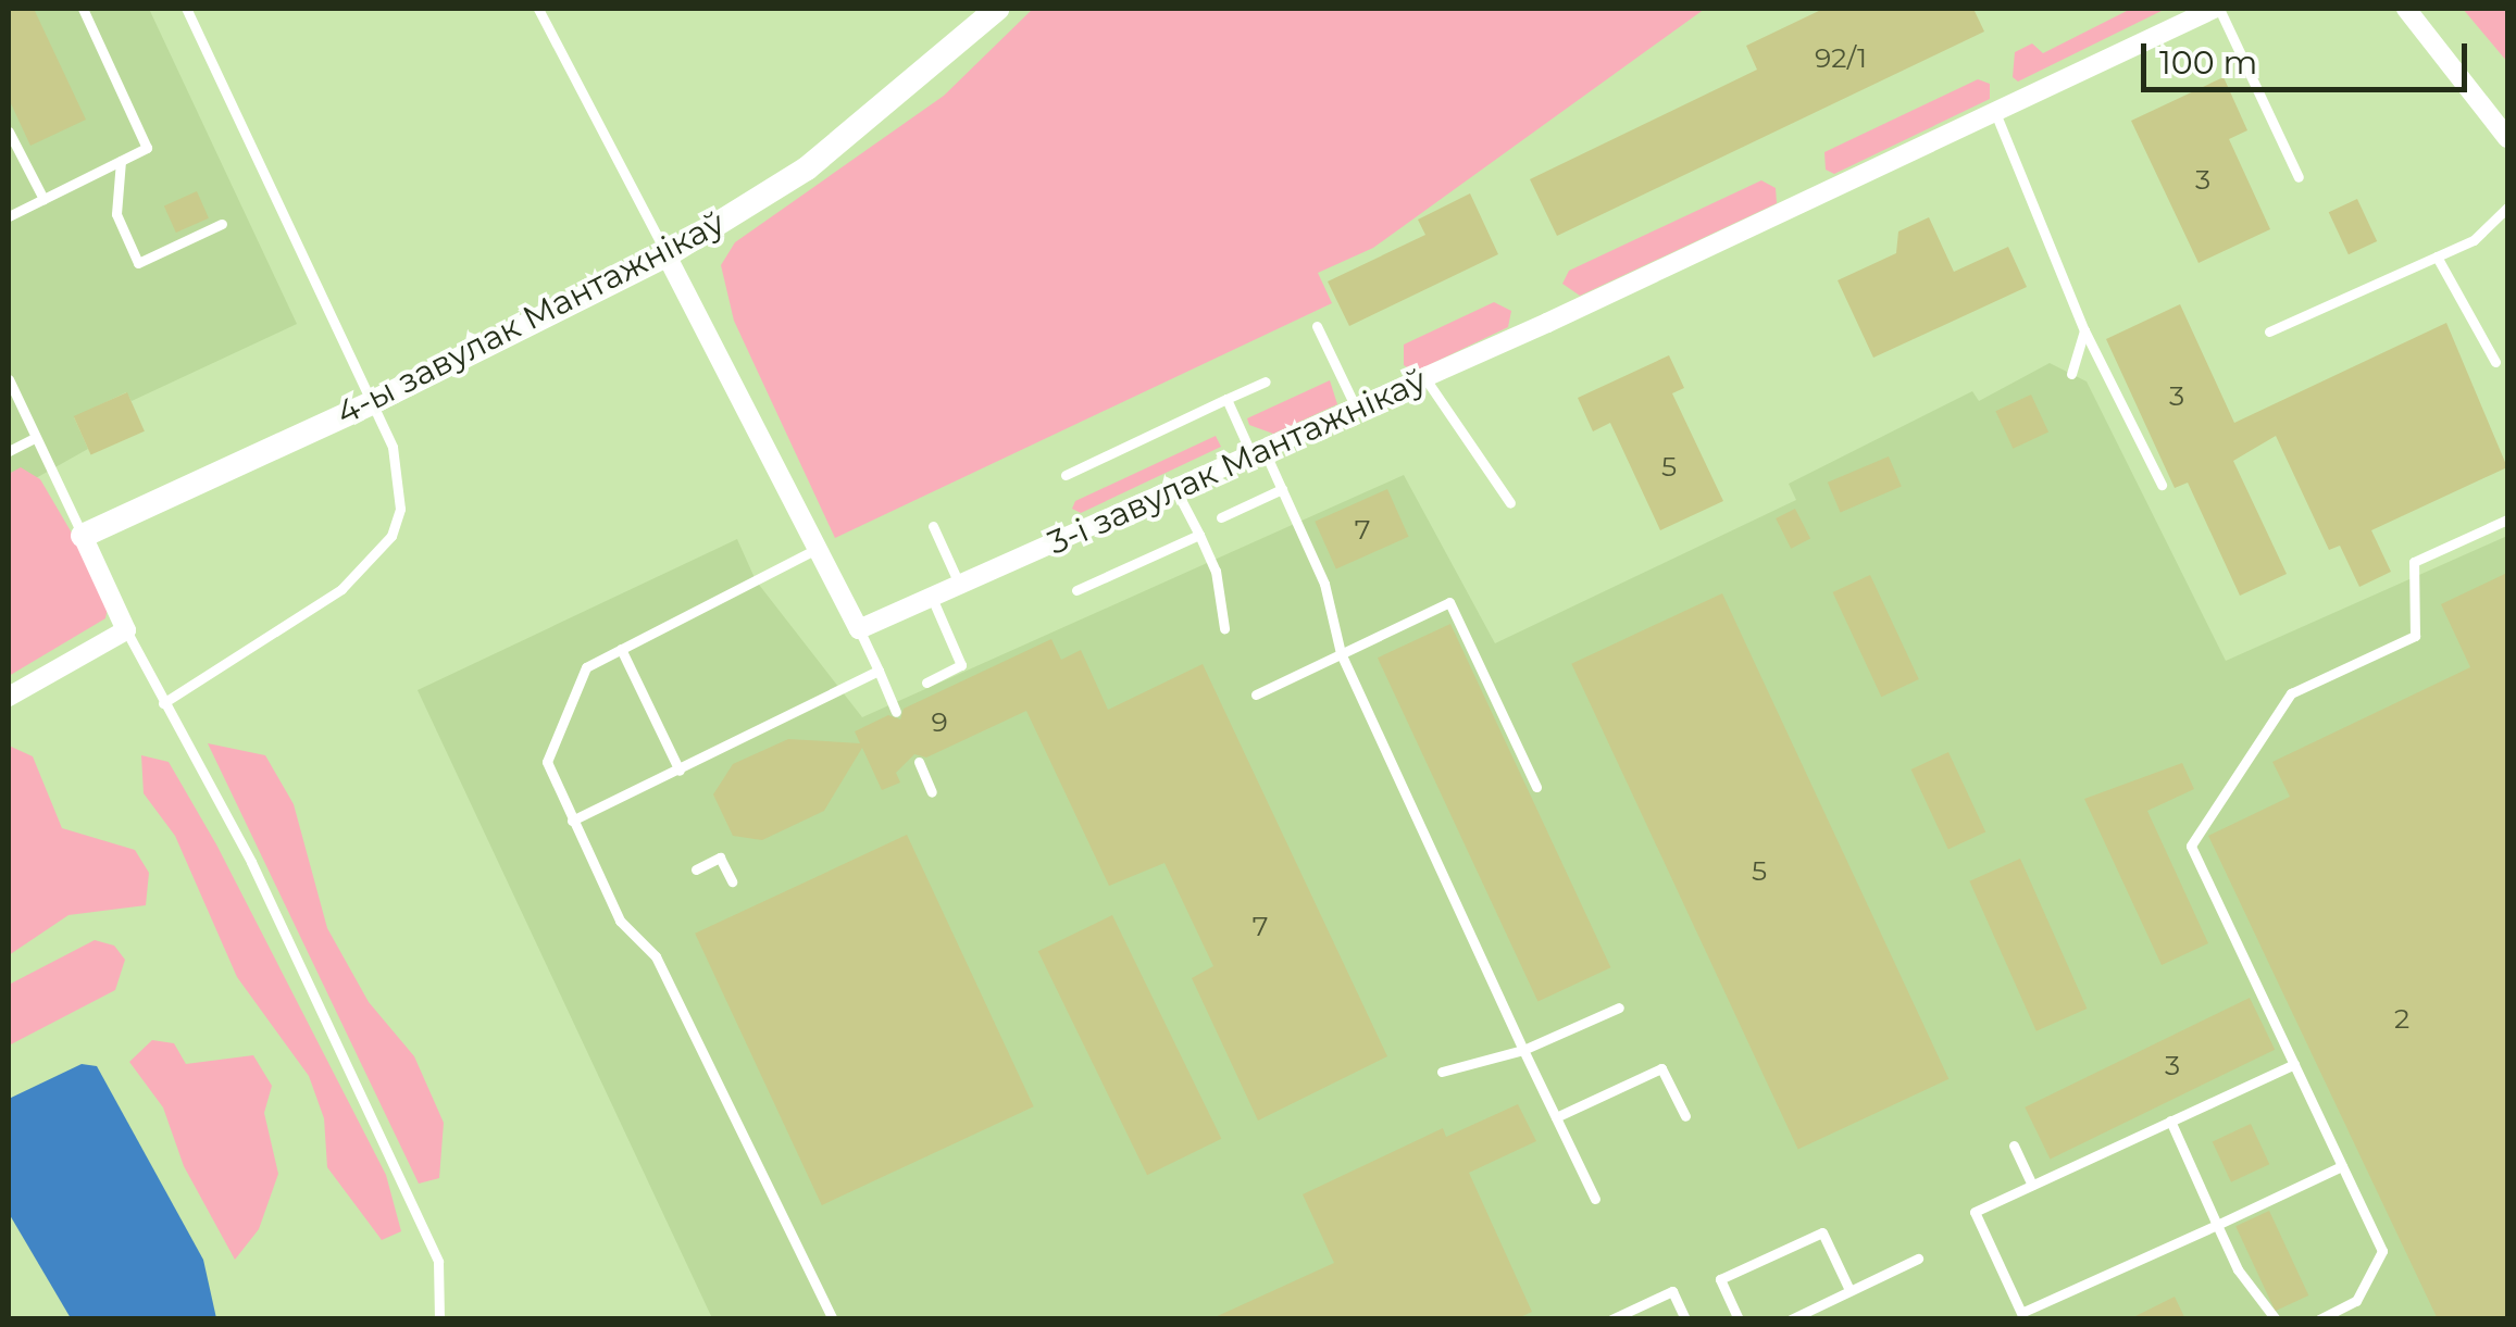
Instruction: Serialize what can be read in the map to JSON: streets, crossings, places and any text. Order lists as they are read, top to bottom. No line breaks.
{"streets":{"street":["4-ы завулак Мантажнікаў","3-і завулак Мантажнікаў"]},"house_numbers":["92/1","3","3","5","7","9","5","7","2","3"],"scale_bar":"100 m"}
